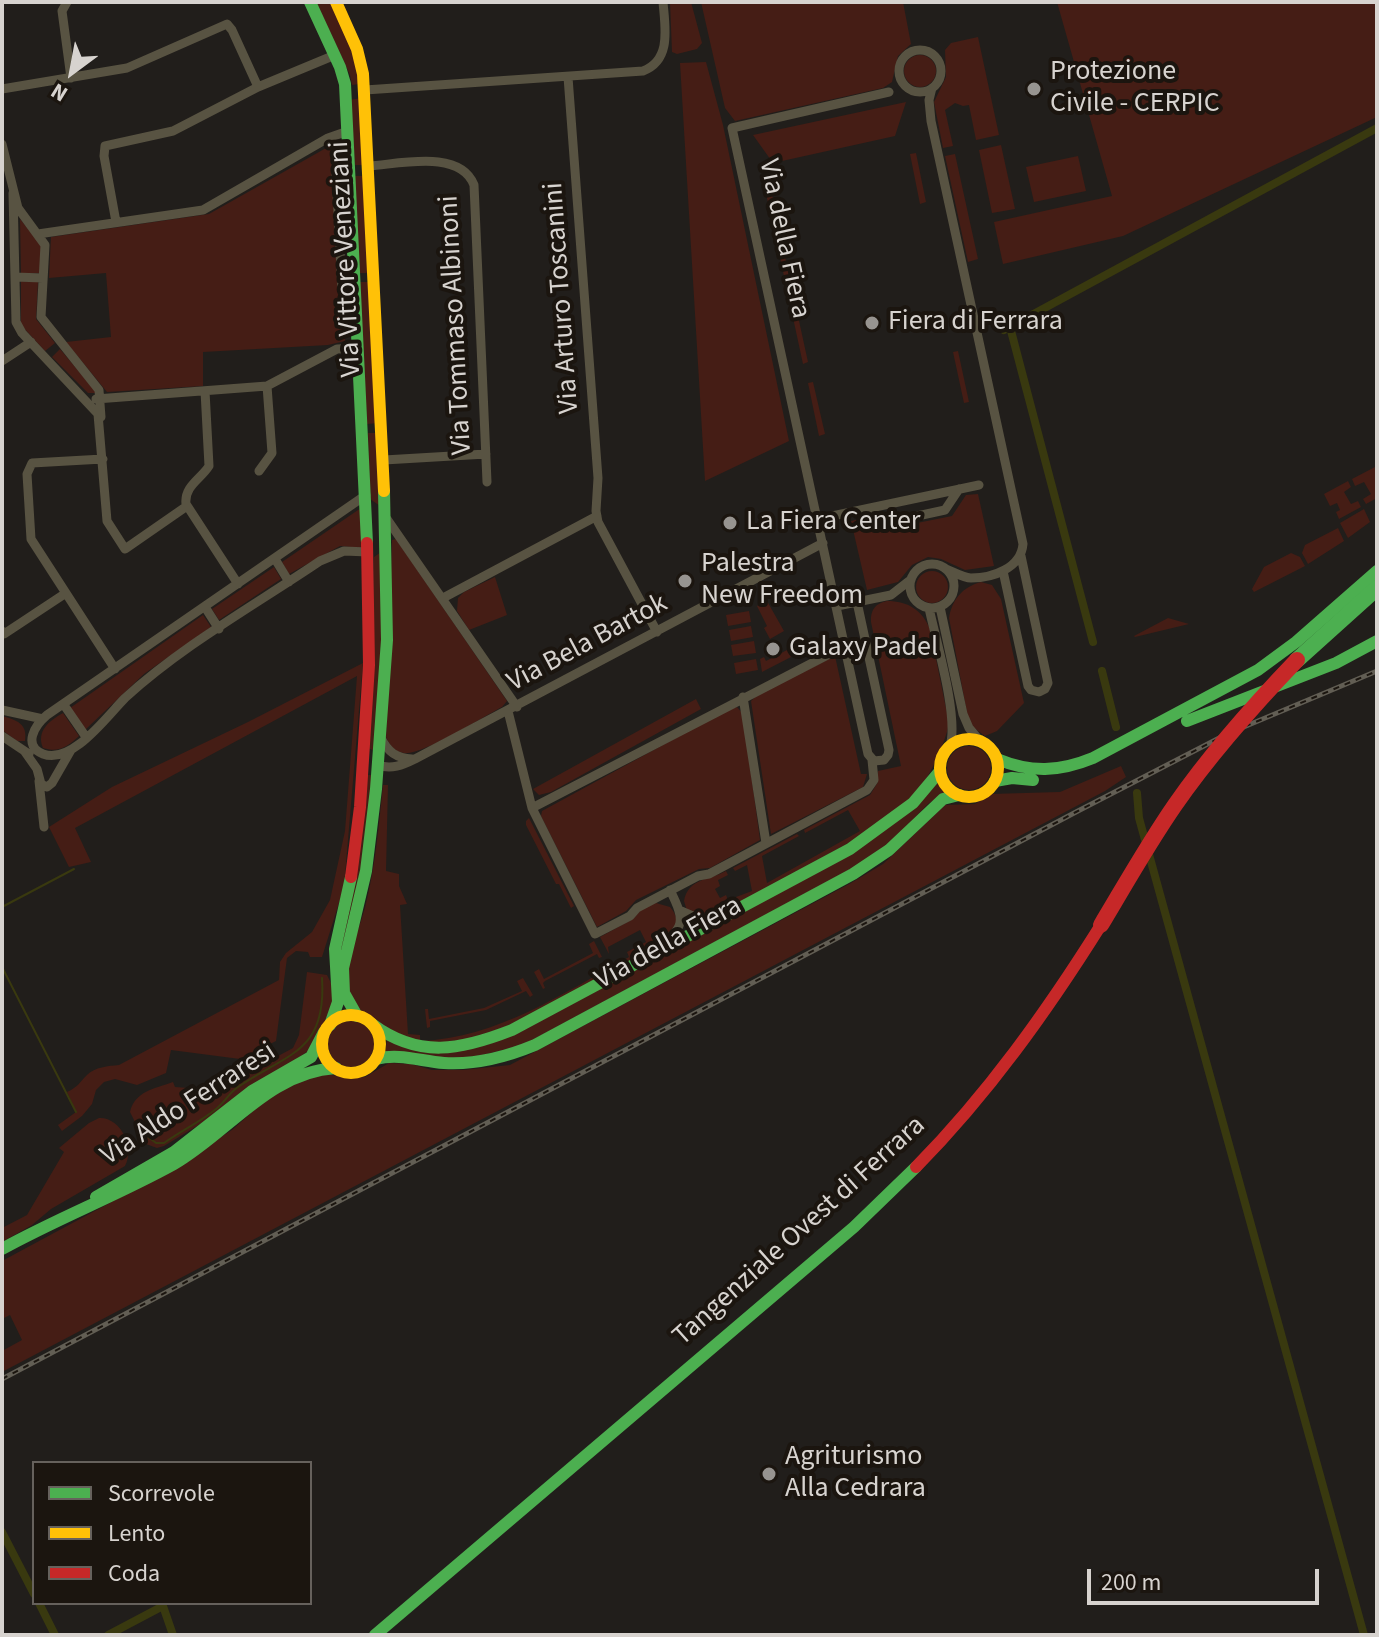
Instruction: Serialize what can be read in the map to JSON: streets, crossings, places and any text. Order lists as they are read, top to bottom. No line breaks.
{"streets":{"main road":["Via della Fiera","Via Vittore Veneziani","Via Aldo Ferraresi","Tangenziale Ovest di Ferrara"],"street":["Via Arturo Toscanini","Via Tommaso Albinoni","Via Bela Bartok"]},"crossings":[["Via della Fiera","Via Bela Bartok"],["Via della Fiera","Via Aldo Ferraresi"],["Via Vittore Veneziani","Via Tommaso Albinoni"],["Via Vittore Veneziani","Via Aldo Ferraresi"],["Via Arturo Toscanini","Via Bela Bartok"],["Via Bela Bartok","Via Aldo Ferraresi"]],"places":["Protezione Civile - CERPIC","Fiera di Ferrara","La Fiera Center","Palestra New Freedom","Galaxy Padel","Agriturismo Alla Cedrara"],"legend":["Scorrevole","Lento","Coda"],"scale_bar":"200 m","north":"bottom left"}
